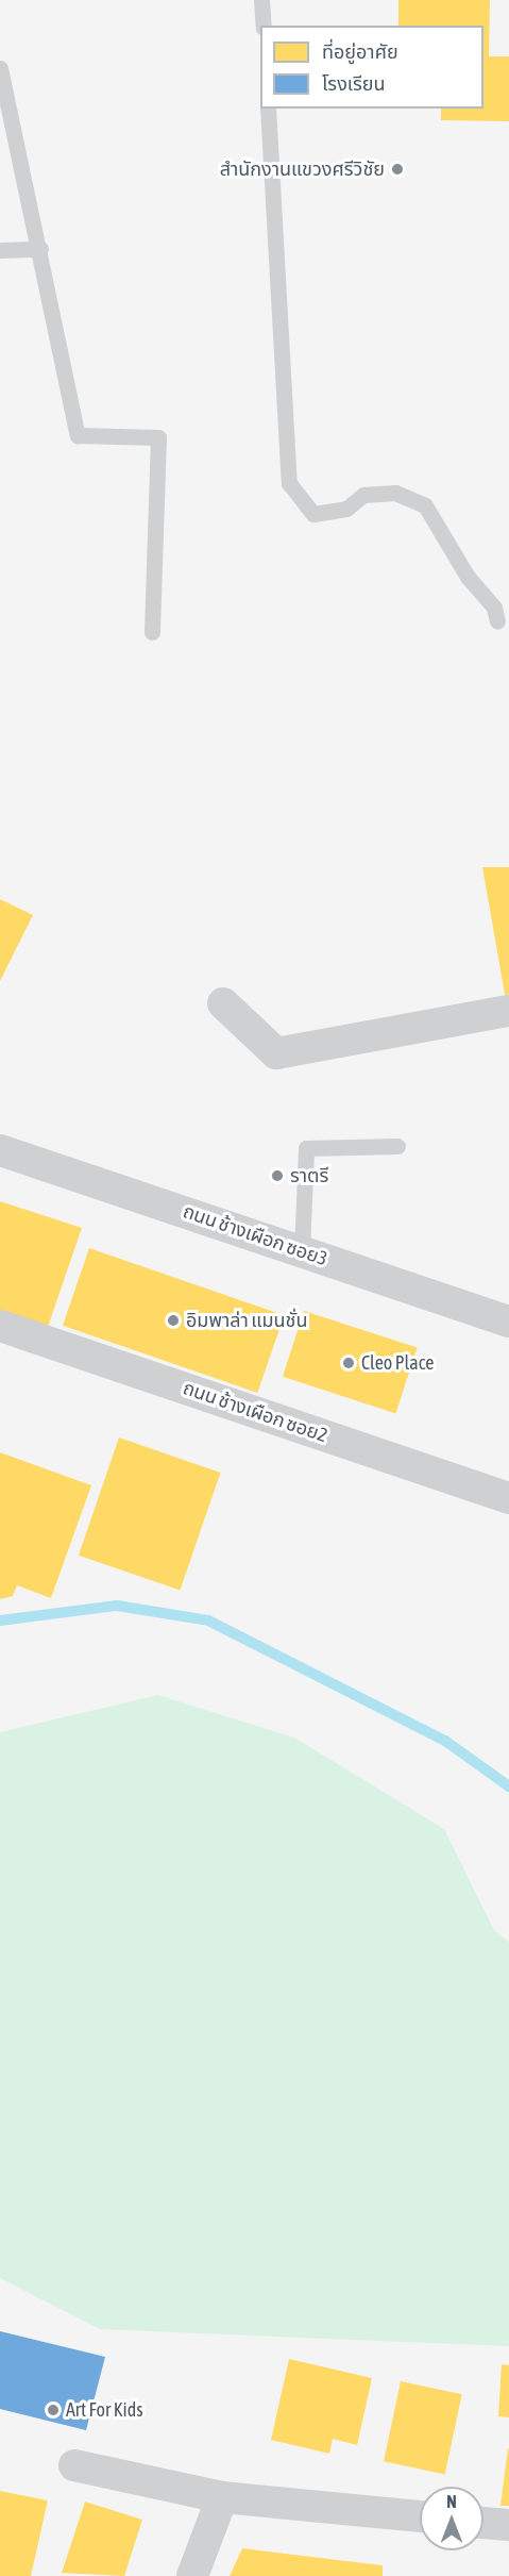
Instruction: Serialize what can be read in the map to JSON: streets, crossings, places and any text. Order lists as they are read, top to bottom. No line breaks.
{"streets":{"street":["ถนน ช้างเผือก ซอย3","ถนน ช้างเผือก ซอย2"]},"places":["สำนักงานแขวงศรีวิชัย","ราตรี","อิมพาล่า แมนชั่น","Cleo Place","Art For Kids"],"legend":["ที่อยู่อาศัย","โรงเรียน"],"north":"top"}
